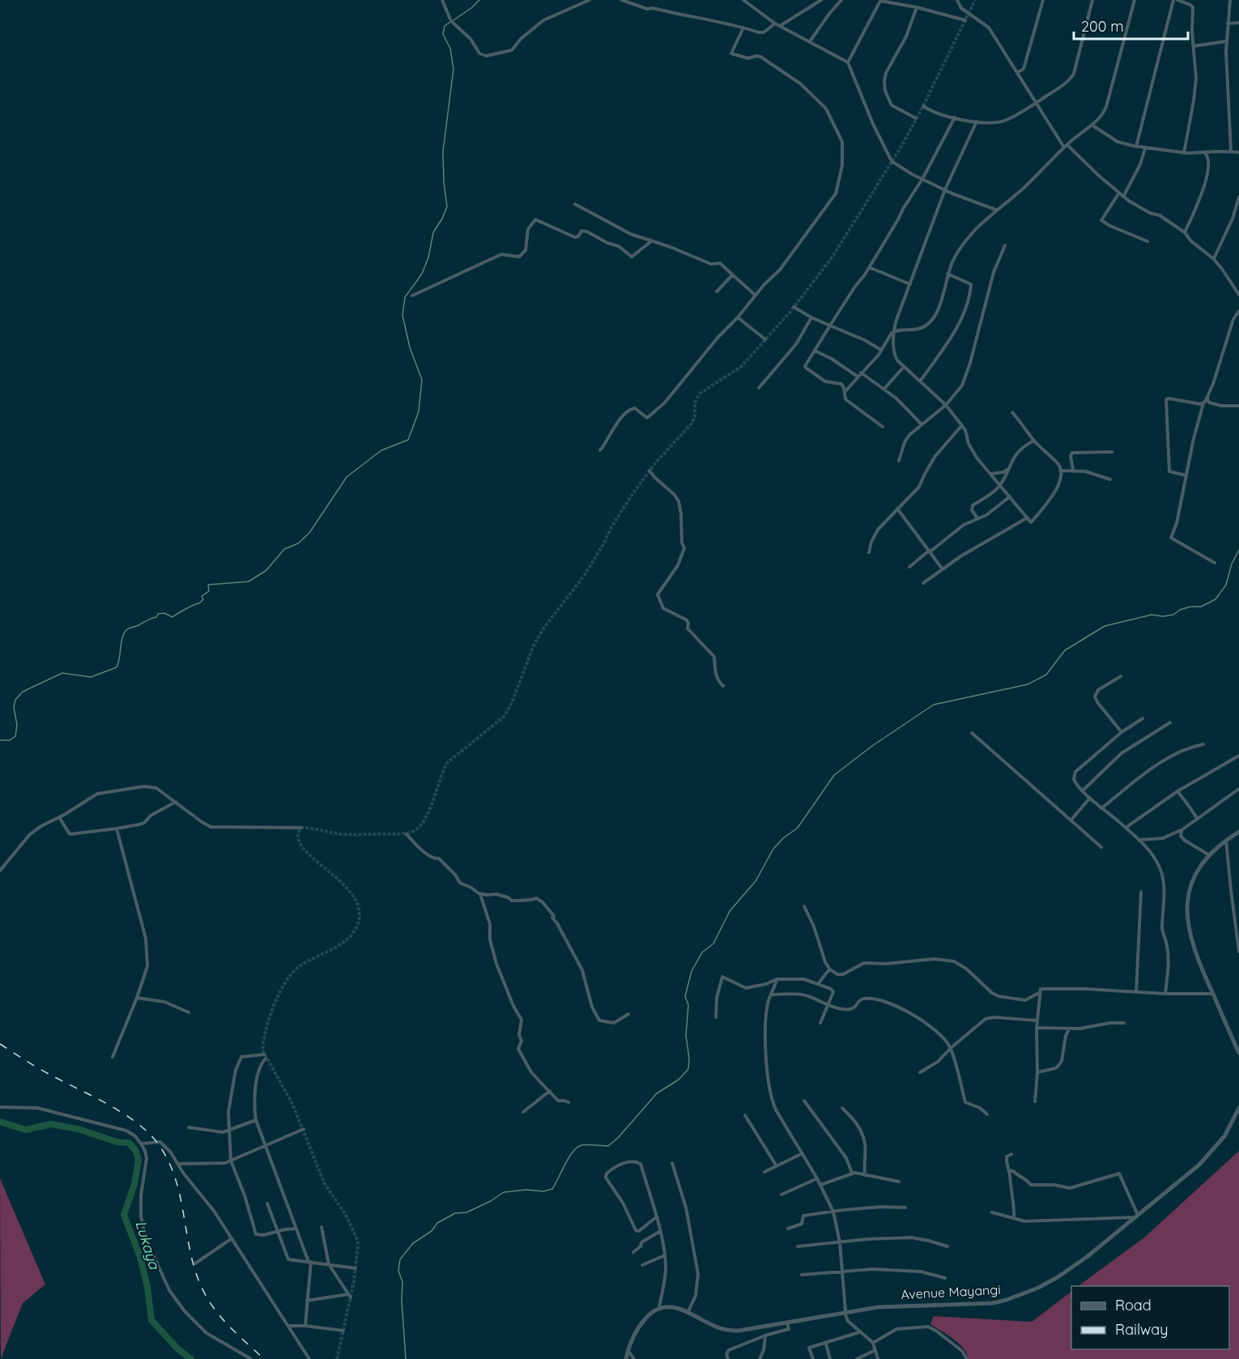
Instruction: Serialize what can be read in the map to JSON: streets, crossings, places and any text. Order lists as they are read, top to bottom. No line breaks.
{"streets":{"street":["Avenue Mayangi"]},"water":["Lukaya"],"legend":["Road","Railway"],"scale_bar":"200 m"}
